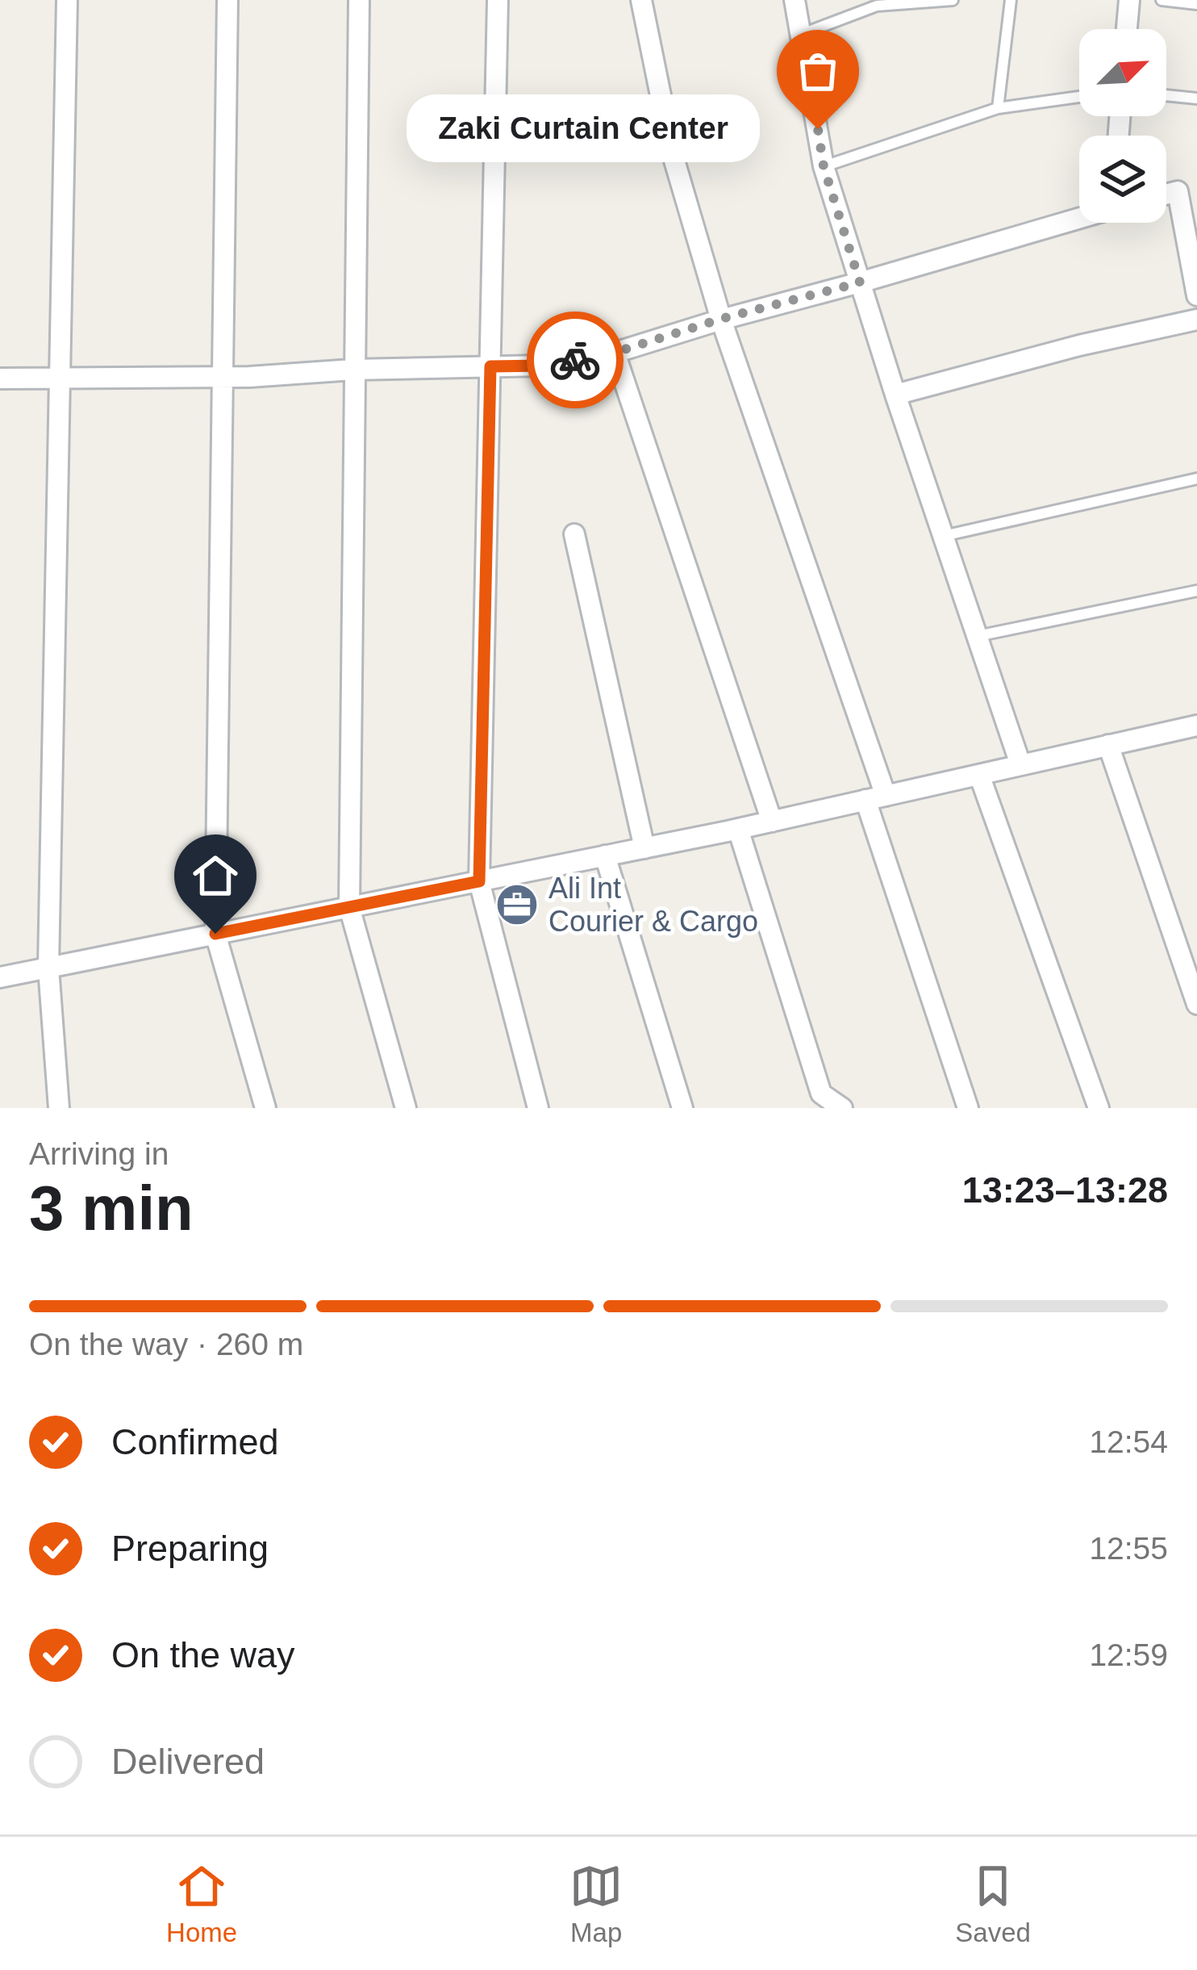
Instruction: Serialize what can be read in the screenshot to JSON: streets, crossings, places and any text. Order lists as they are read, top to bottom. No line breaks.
{"places":{"other":["Zaki Curtain Center"],"office":["Ali Int Courier & Cargo"]},"north":"top right","page":{"bubble":"Zaki Curtain Center","heading":["3 min","Arriving in","13:23–13:28"],"bar":"On the way · 260 m","list":[["Confirmed","12:54"],["Preparing","12:55"],["On the way","12:59"],"Delivered"],"tabs":["Home","Map","Saved"]}}
